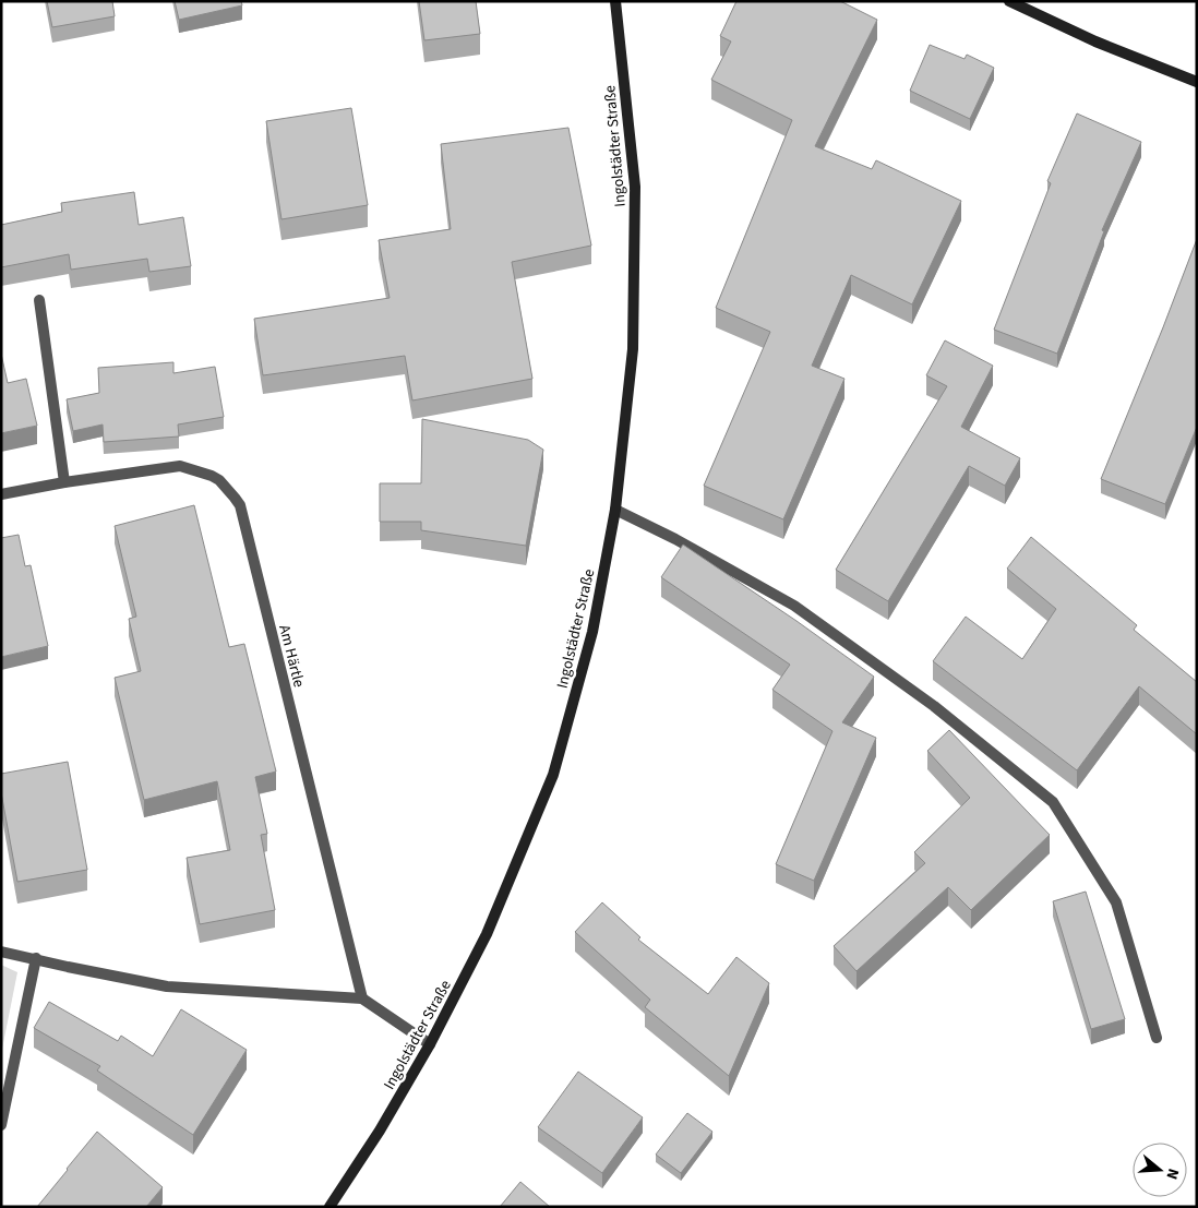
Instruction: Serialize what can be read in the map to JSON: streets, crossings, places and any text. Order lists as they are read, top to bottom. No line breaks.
{"streets":{"main road":["Ingolstädter Straße"],"street":["Am Härtle"]},"north":"right"}
